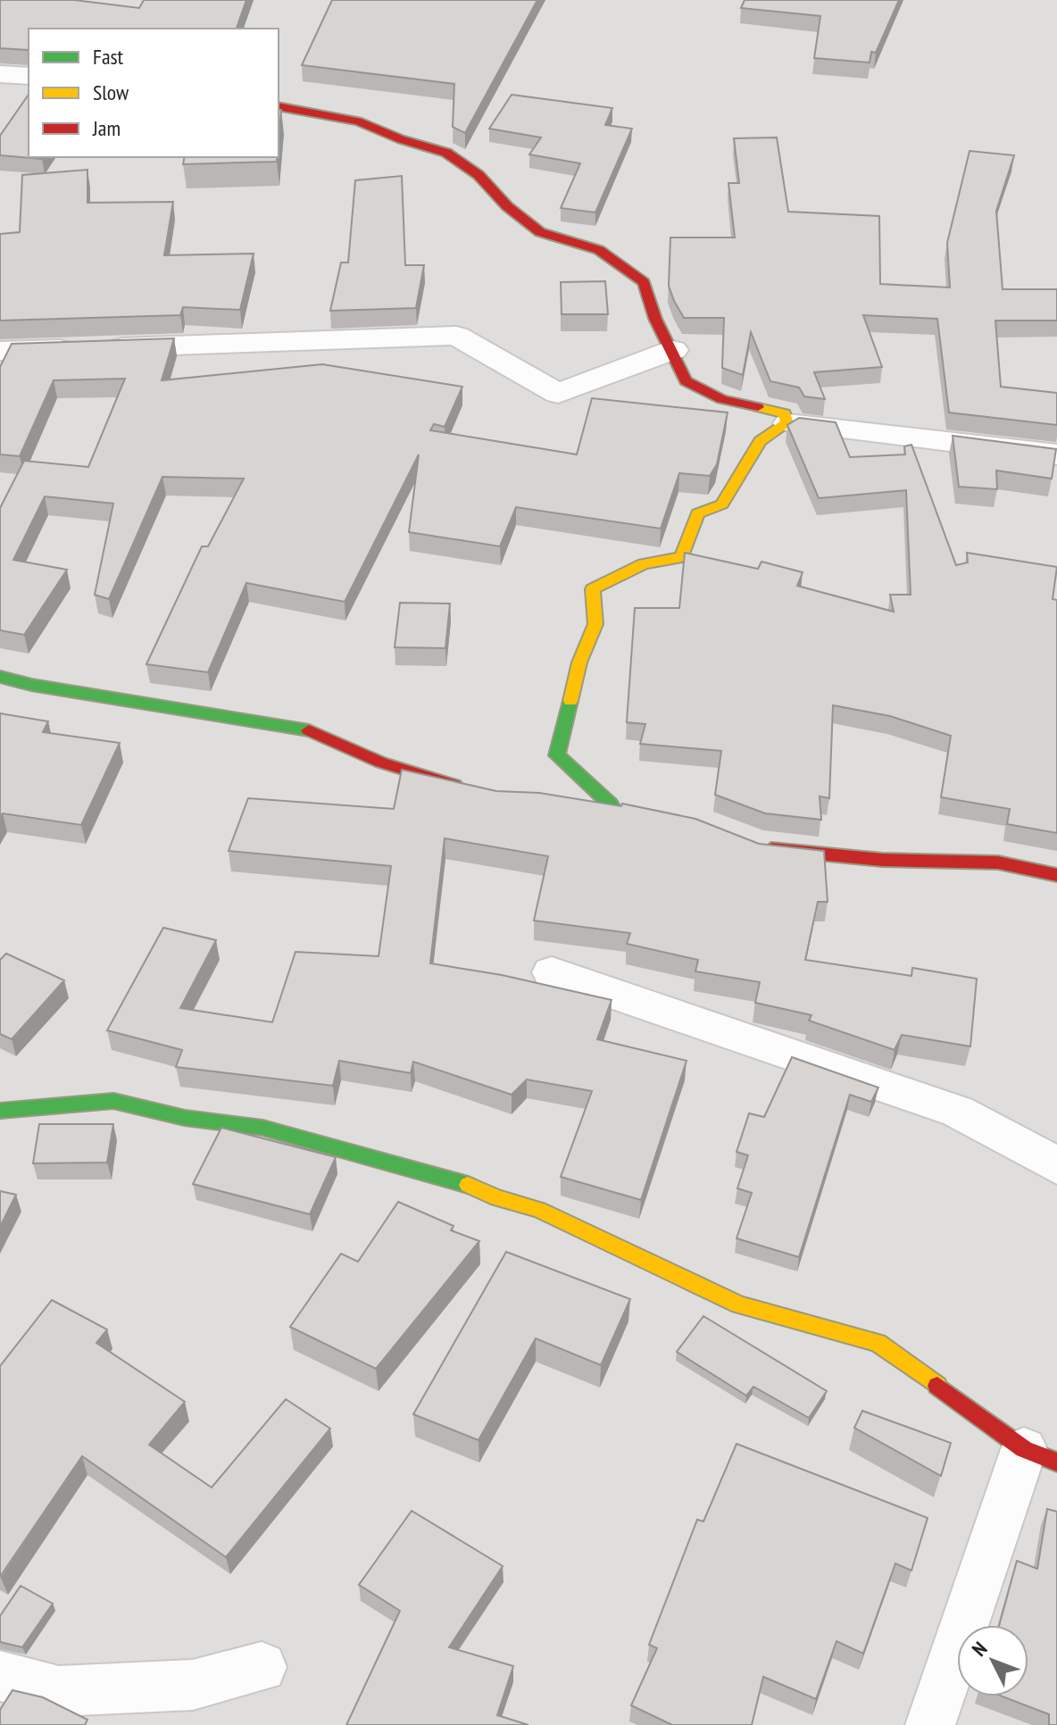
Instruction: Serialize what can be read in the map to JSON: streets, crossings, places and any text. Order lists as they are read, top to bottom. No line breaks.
{"legend":["Fast","Slow","Jam"],"north":"top left"}
